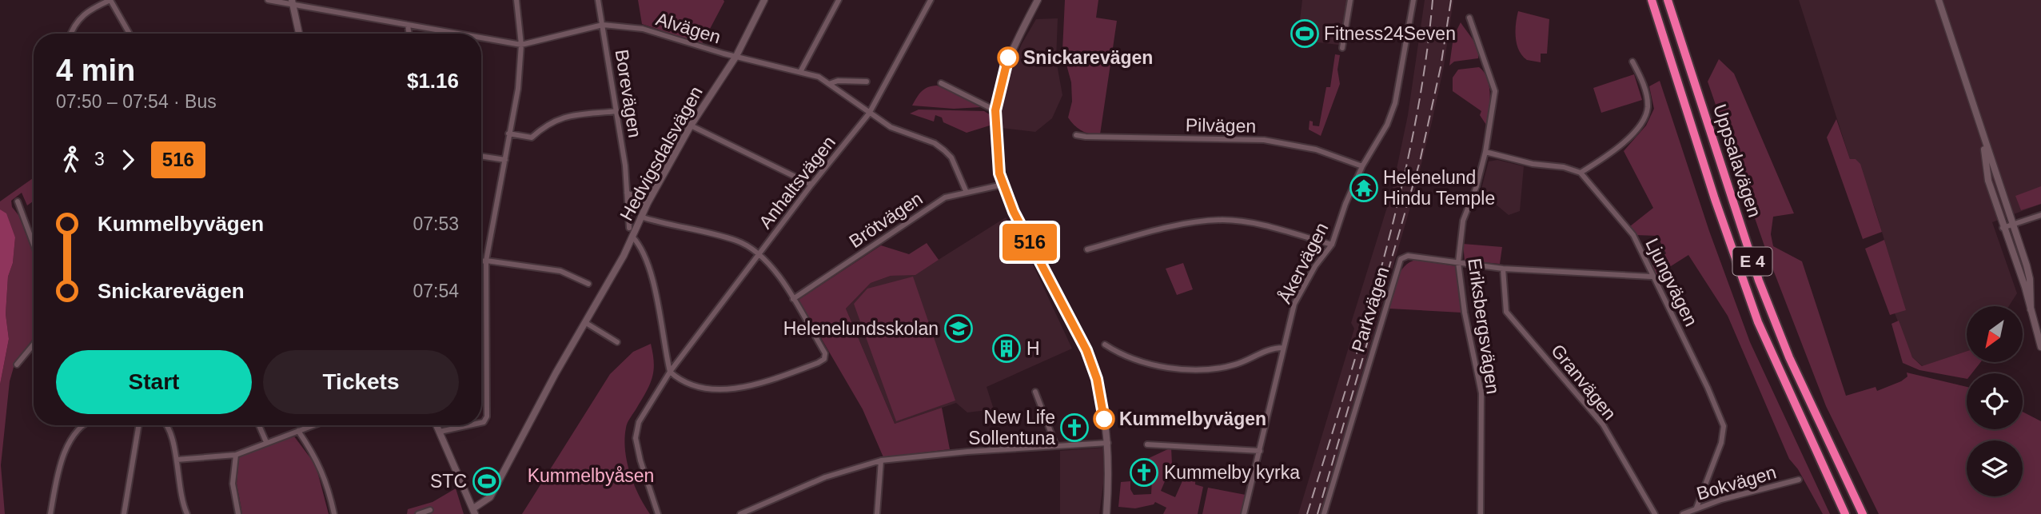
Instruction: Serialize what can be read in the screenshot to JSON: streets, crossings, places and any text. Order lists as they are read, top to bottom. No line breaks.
{"streets":{"highway":["Uppsalavägen","E 4"],"street":["Alvägen","Borevägen","Pilvägen","Hedvigsdalsvägen","Anhaltsvägen","Brötvägen","Åkervägen","Ljungvägen","Parkvägen","Eriksbergsvägen","Granvägen","Bokvägen"]},"crossings":[["Alvägen","Borevägen"],["Alvägen","Hedvigsdalsvägen"],["Pilvägen","Åkervägen"],["Ljungvägen","Parkvägen"],["Ljungvägen","Bokvägen"],["Parkvägen","Eriksbergsvägen"],["Parkvägen","Granvägen"]],"parks":["Kummelbyåsen"],"places":{"sports":["Fitness24Seven","STC"],"other":["Snickarevägen","Kummelbyvägen"],"temple":["Helenelund Hindu Temple"],"school or university":["Helenelundsskolan"],"building":["H"],"church":["New Life Sollentuna","Kummelby kyrka"]},"lines":["bus line 516"],"north":"bottom left","page":{"on_map":"516","heading":["4 min","07:50 – 07:54 · Bus","$1.16"],"legs":["3","516"],"list":[{"name":"Kummelbyvägen","value":"07:53"},{"name":"Snickarevägen","value":"07:54"}],"buttons":["Start","Tickets"]}}
